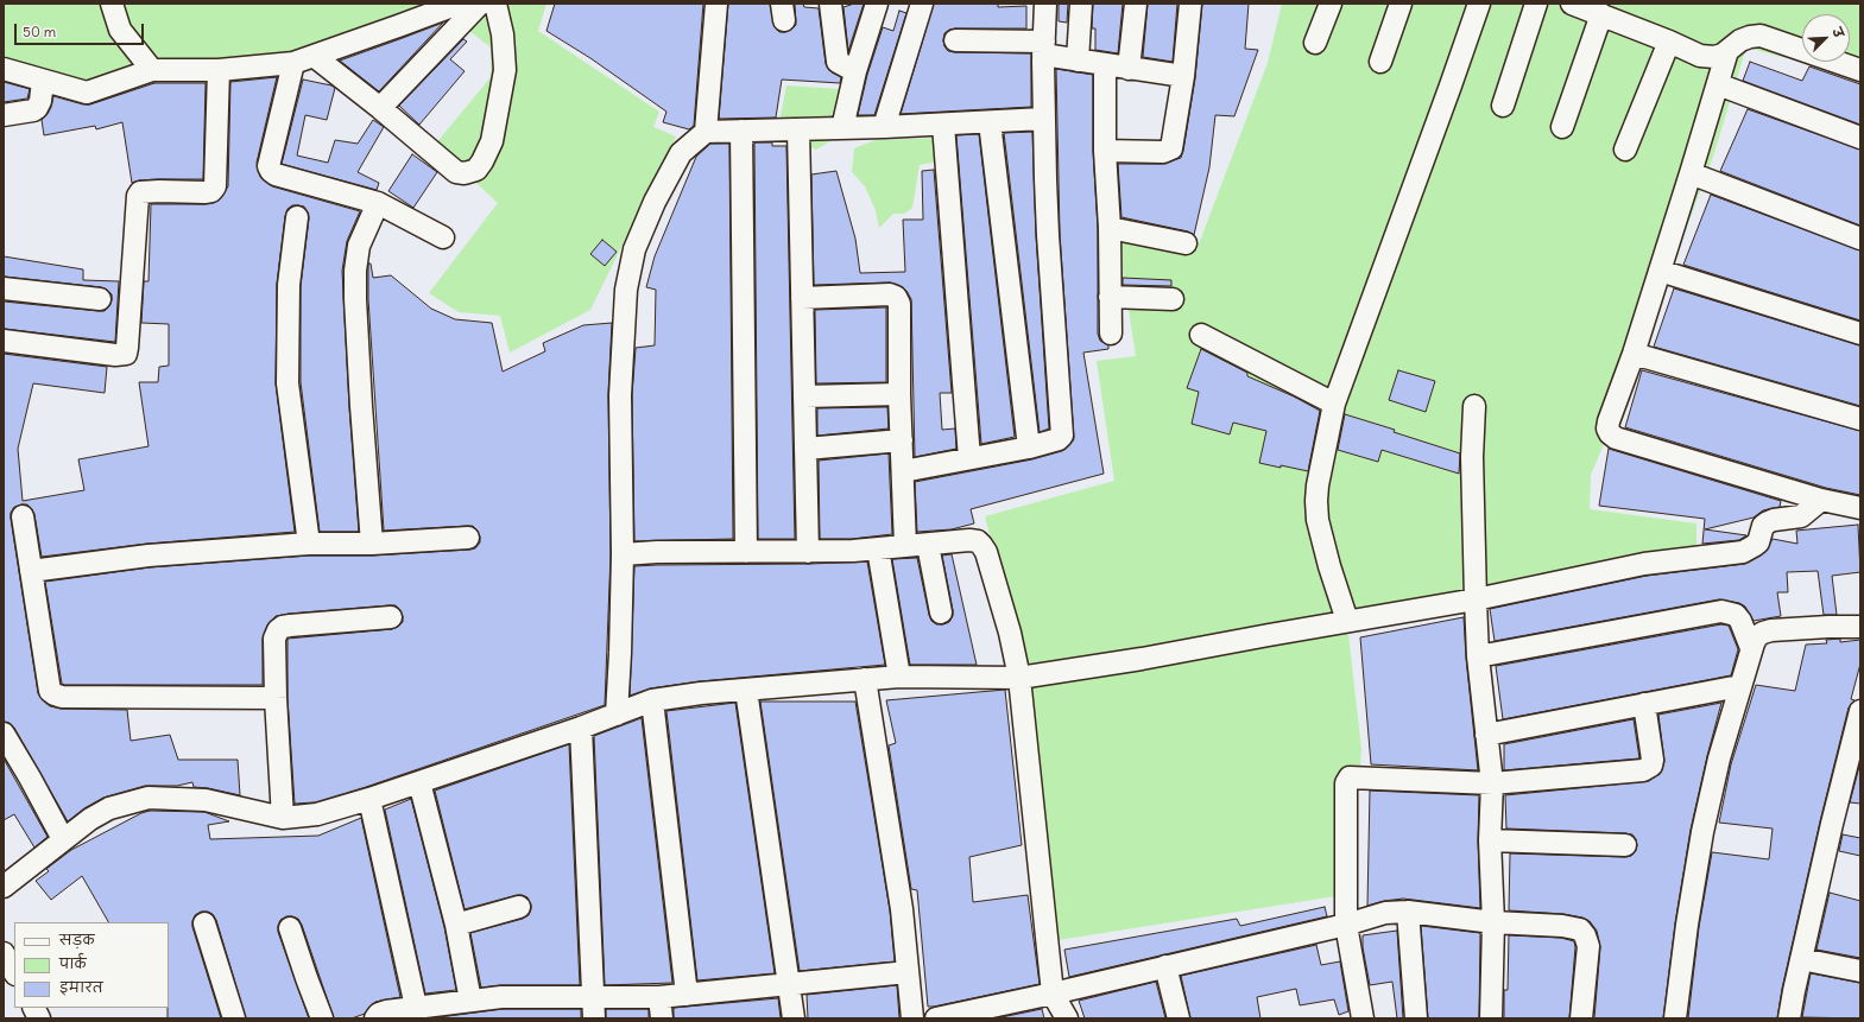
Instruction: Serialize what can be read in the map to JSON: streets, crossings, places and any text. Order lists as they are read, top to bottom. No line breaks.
{"legend":["सड़क","पार्क","इमारत"],"scale_bar":"50 m","north":"top right"}
